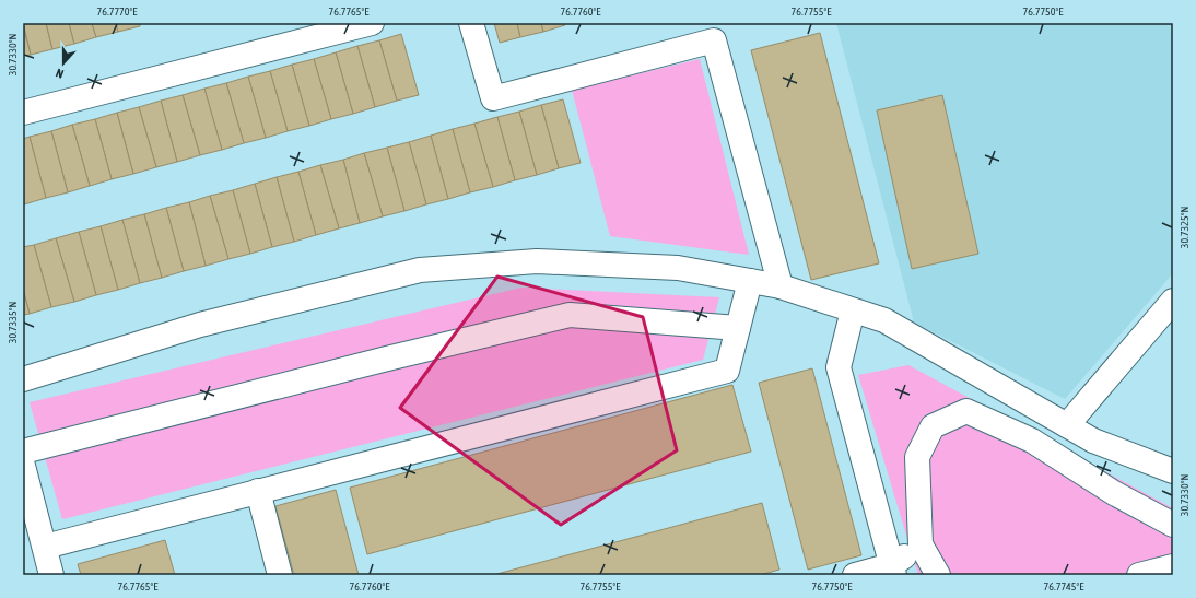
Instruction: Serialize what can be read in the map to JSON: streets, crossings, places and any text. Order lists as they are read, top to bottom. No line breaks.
{"north":"bottom","coordinates":["76.7770°E","76.7765°E","76.7760°E","76.7755°E","76.7750°E","30.7330°N","30.7325°N","30.7335°N","76.7745°E"]}
